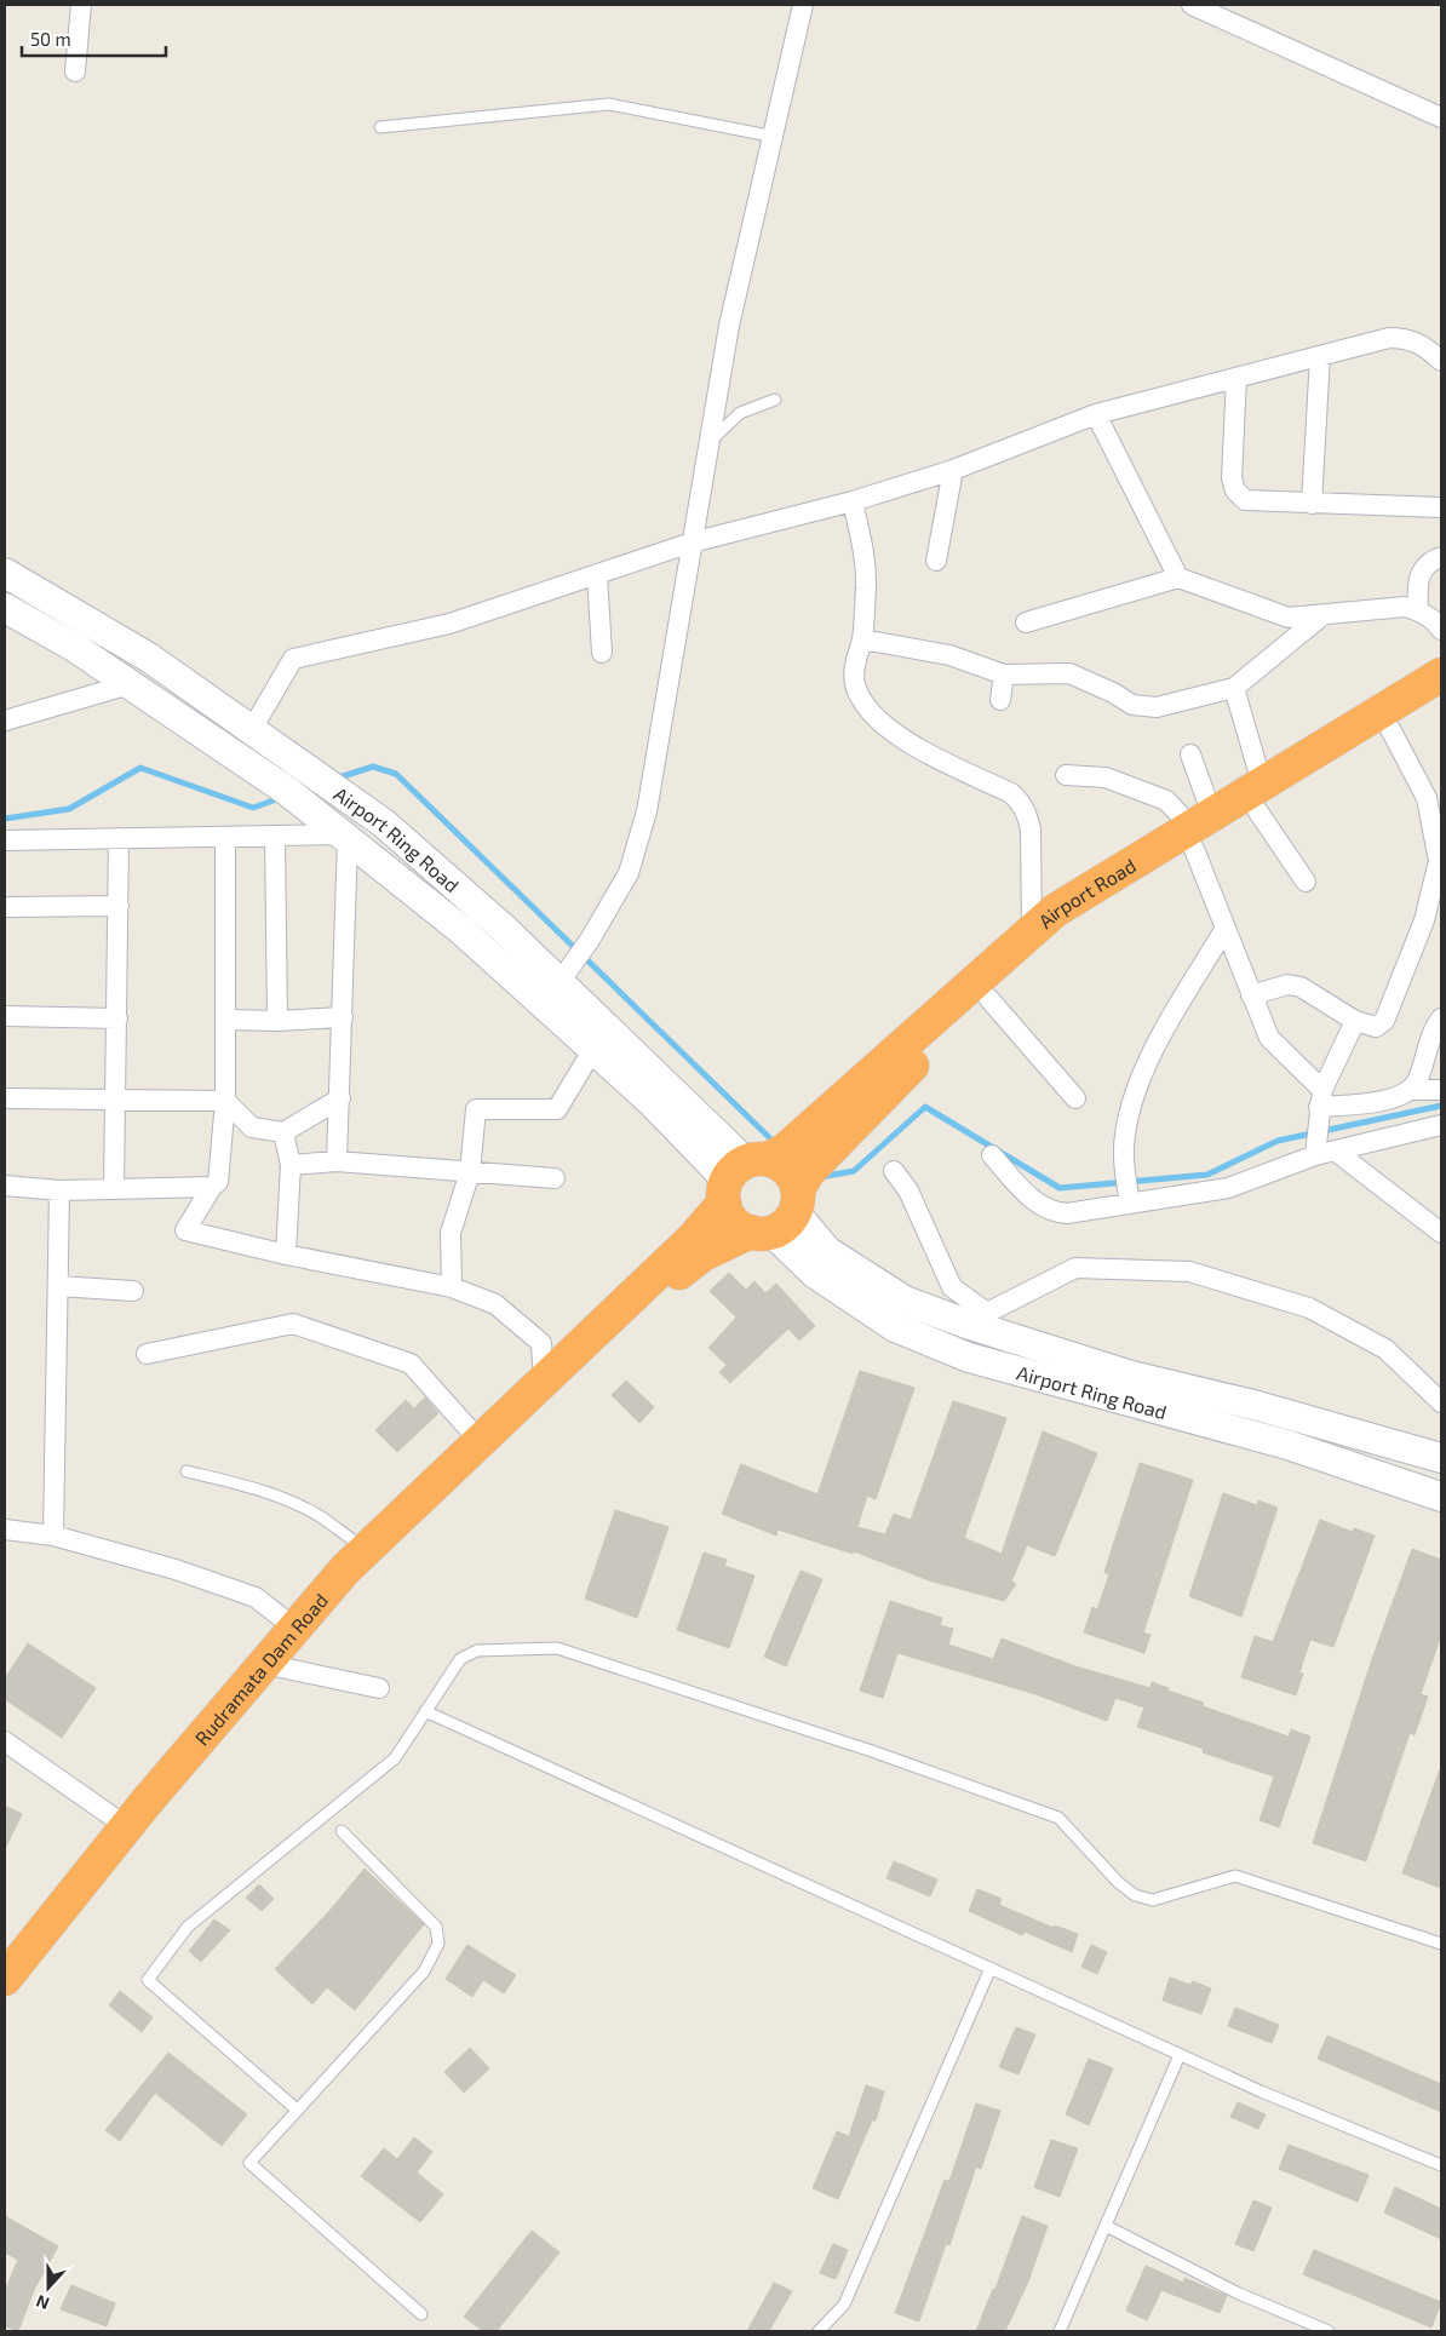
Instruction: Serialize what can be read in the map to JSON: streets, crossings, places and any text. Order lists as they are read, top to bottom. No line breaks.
{"streets":{"highway":["Airport Road","Rudramata Dam Road"],"main road":["Airport Ring Road"]},"crossings":[["Airport Ring Road","Airport Road"],["Airport Road","Rudramata Dam Road"]],"scale_bar":"50 m","north":"bottom"}
